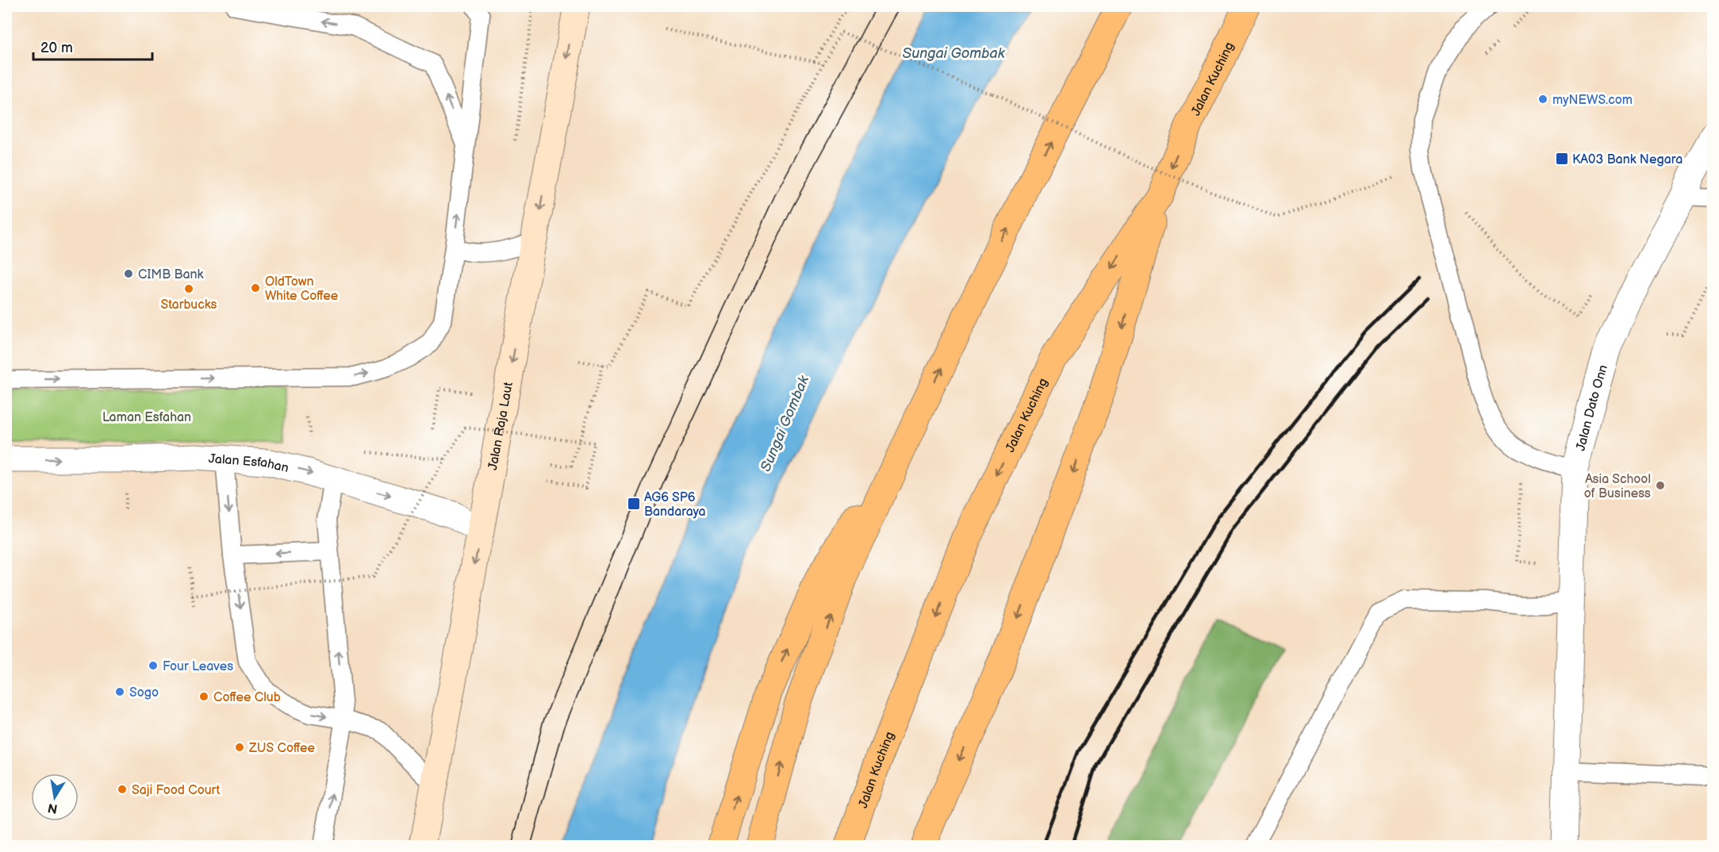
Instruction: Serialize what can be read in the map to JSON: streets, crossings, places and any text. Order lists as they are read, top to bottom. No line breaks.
{"streets":{"highway":["Jalan Kuching"],"main road":["Jalan Raja Laut"],"street":["Jalan Dato Onn","Jalan Esfahan"]},"crossings":[["Jalan Raja Laut","Jalan Esfahan"]],"one_way":["Jalan Raja Laut","Jalan Esfahan"],"water":["Sungai Gombak"],"parks":["Laman Esfahan"],"places":{"other":["myNEWS.com","CIMB Bank","OldTown White Coffee","Starbucks","Asia School of Business","Four Leaves","Sogo","Coffee Club","ZUS Coffee","Saji Food Court"],"transit":["KA03 Bank Negara","AG6 SP6 Bandaraya"]},"scale_bar":"20 m","north":"bottom"}
